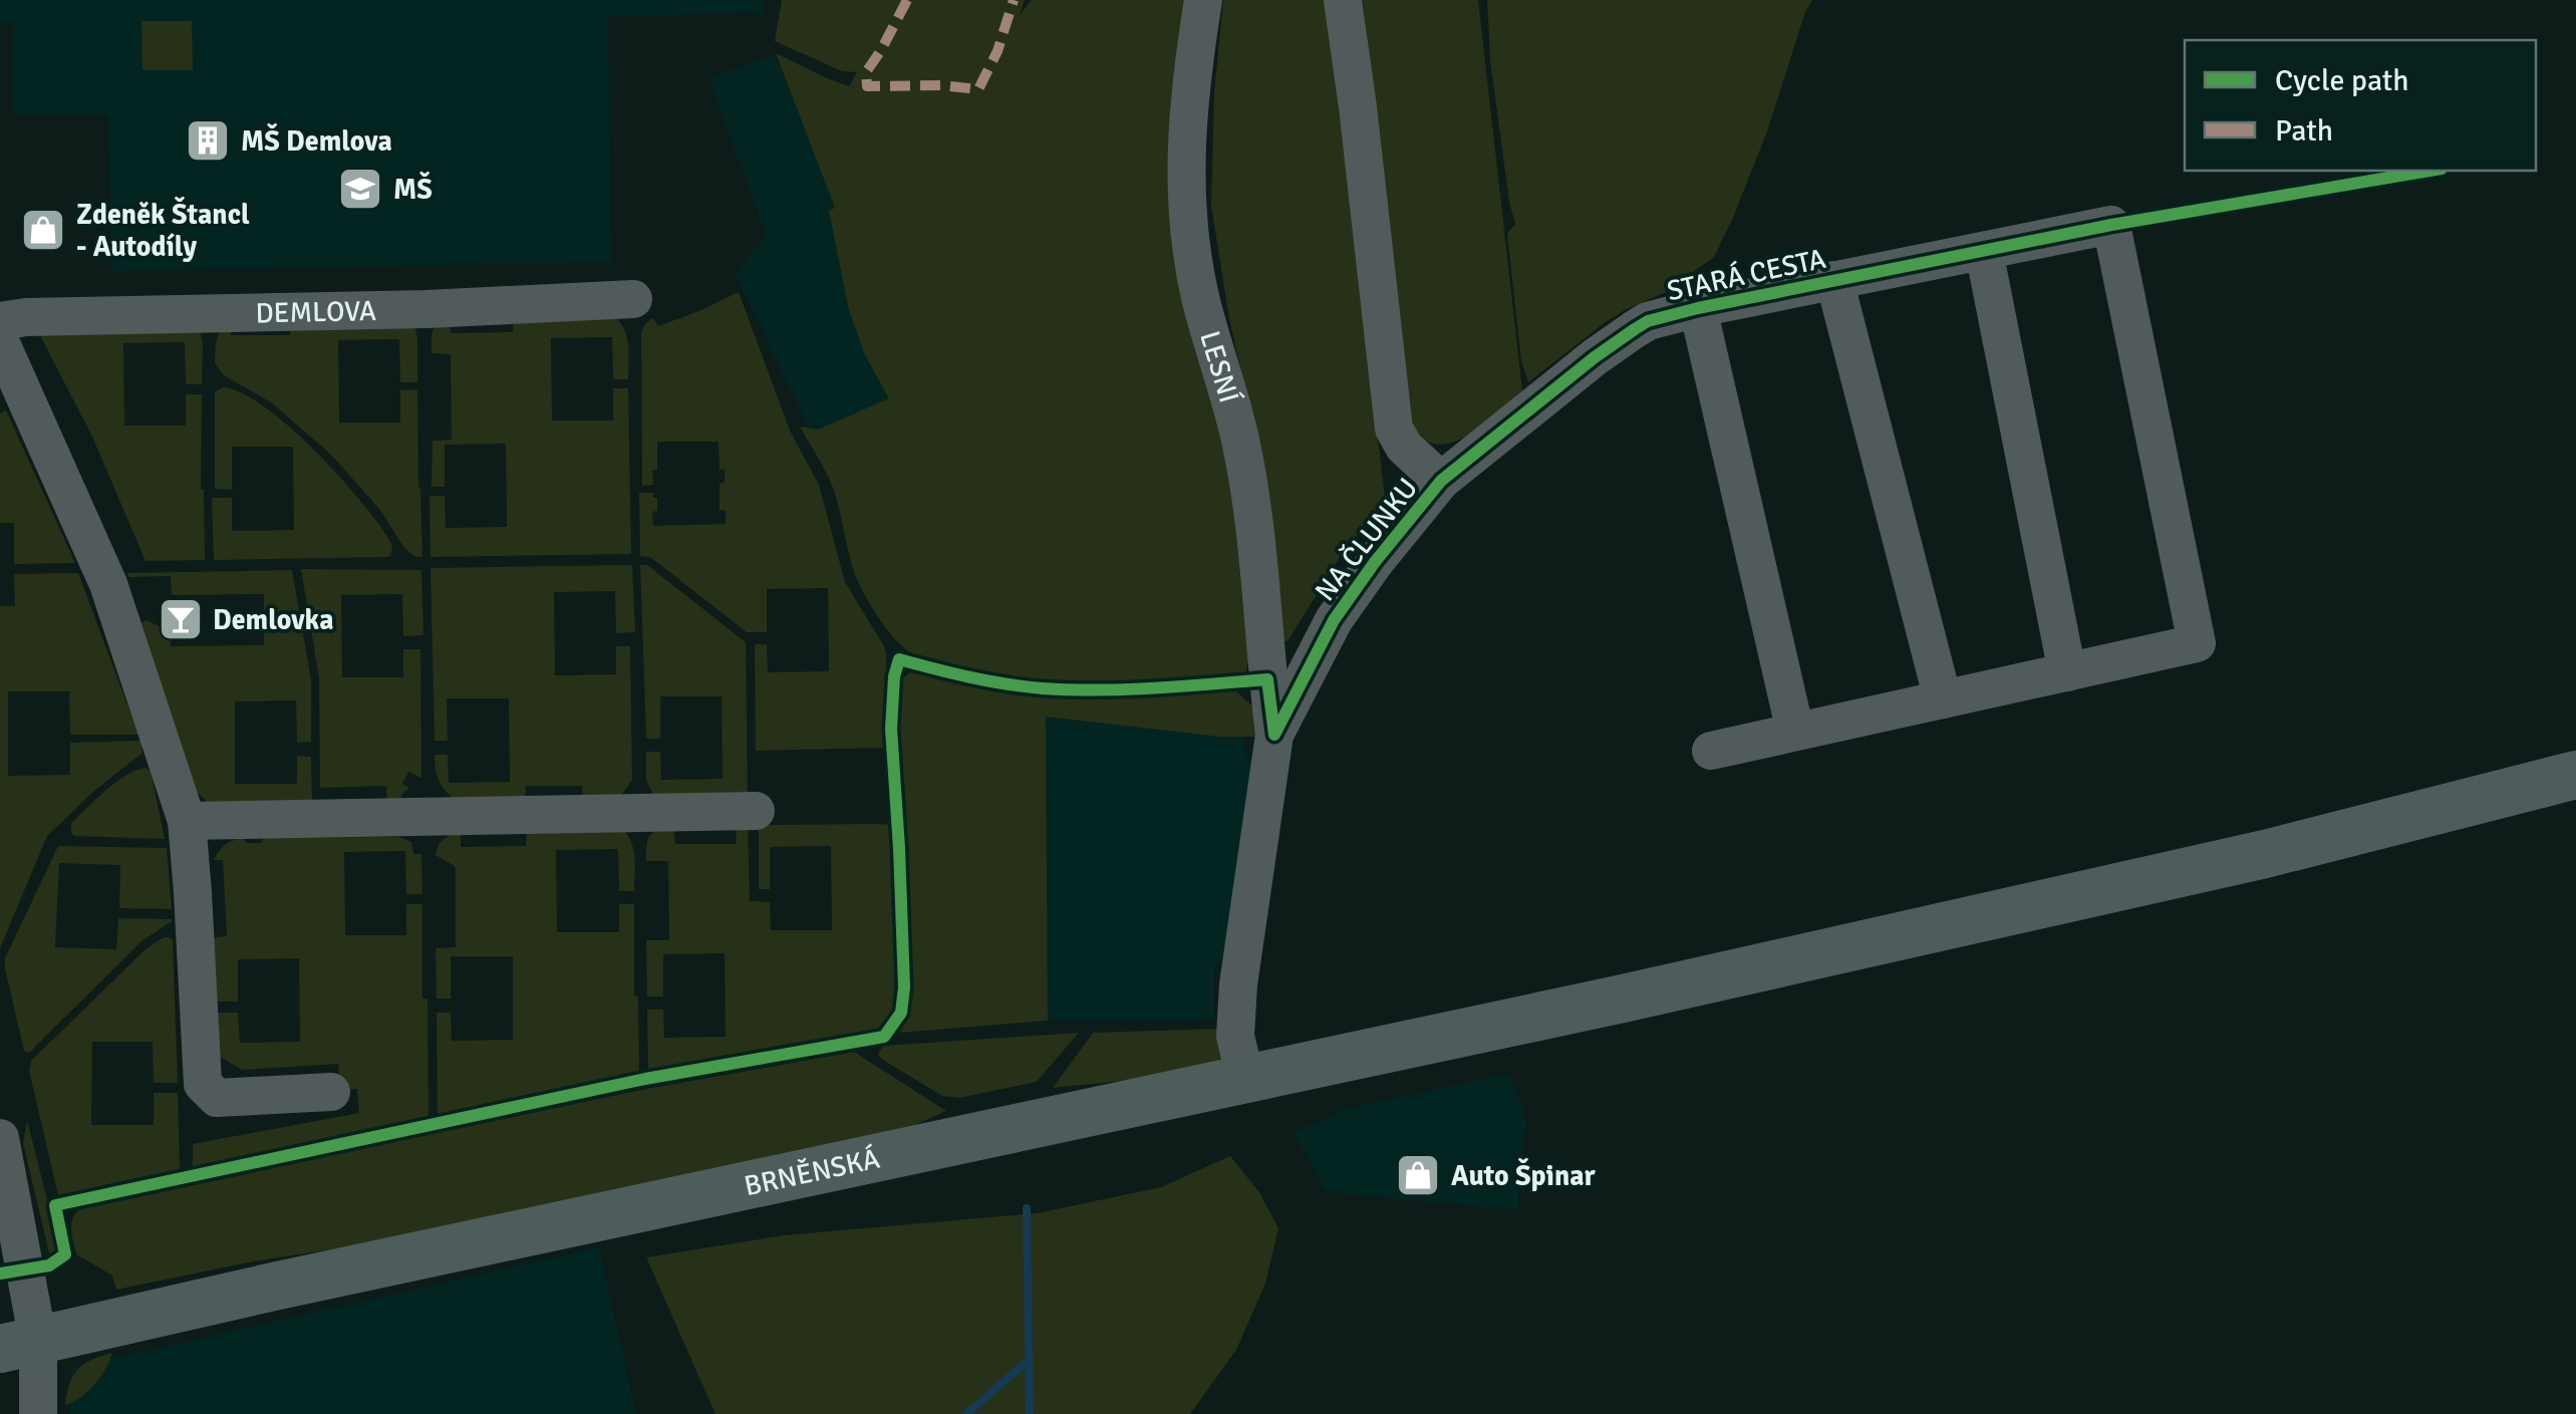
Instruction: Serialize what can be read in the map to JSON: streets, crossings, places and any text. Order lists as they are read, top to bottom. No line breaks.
{"streets":{"main road":["BRNĚNSKÁ"],"street":["STARÁ CESTA","DEMLOVA","LESNÍ","NA ČLUNKU"]},"crossings":[["STARÁ CESTA","NA ČLUNKU"],["LESNÍ","NA ČLUNKU"],["NA ČLUNKU","BRNĚNSKÁ"]],"places":{"building":["MŠ Demlova"],"school or university":["MŠ"],"shop":["Zdeněk Štancl - Autodíly","Auto Špinar"],"bar":["Demlovka"]},"legend":["Cycle path","Path"]}
